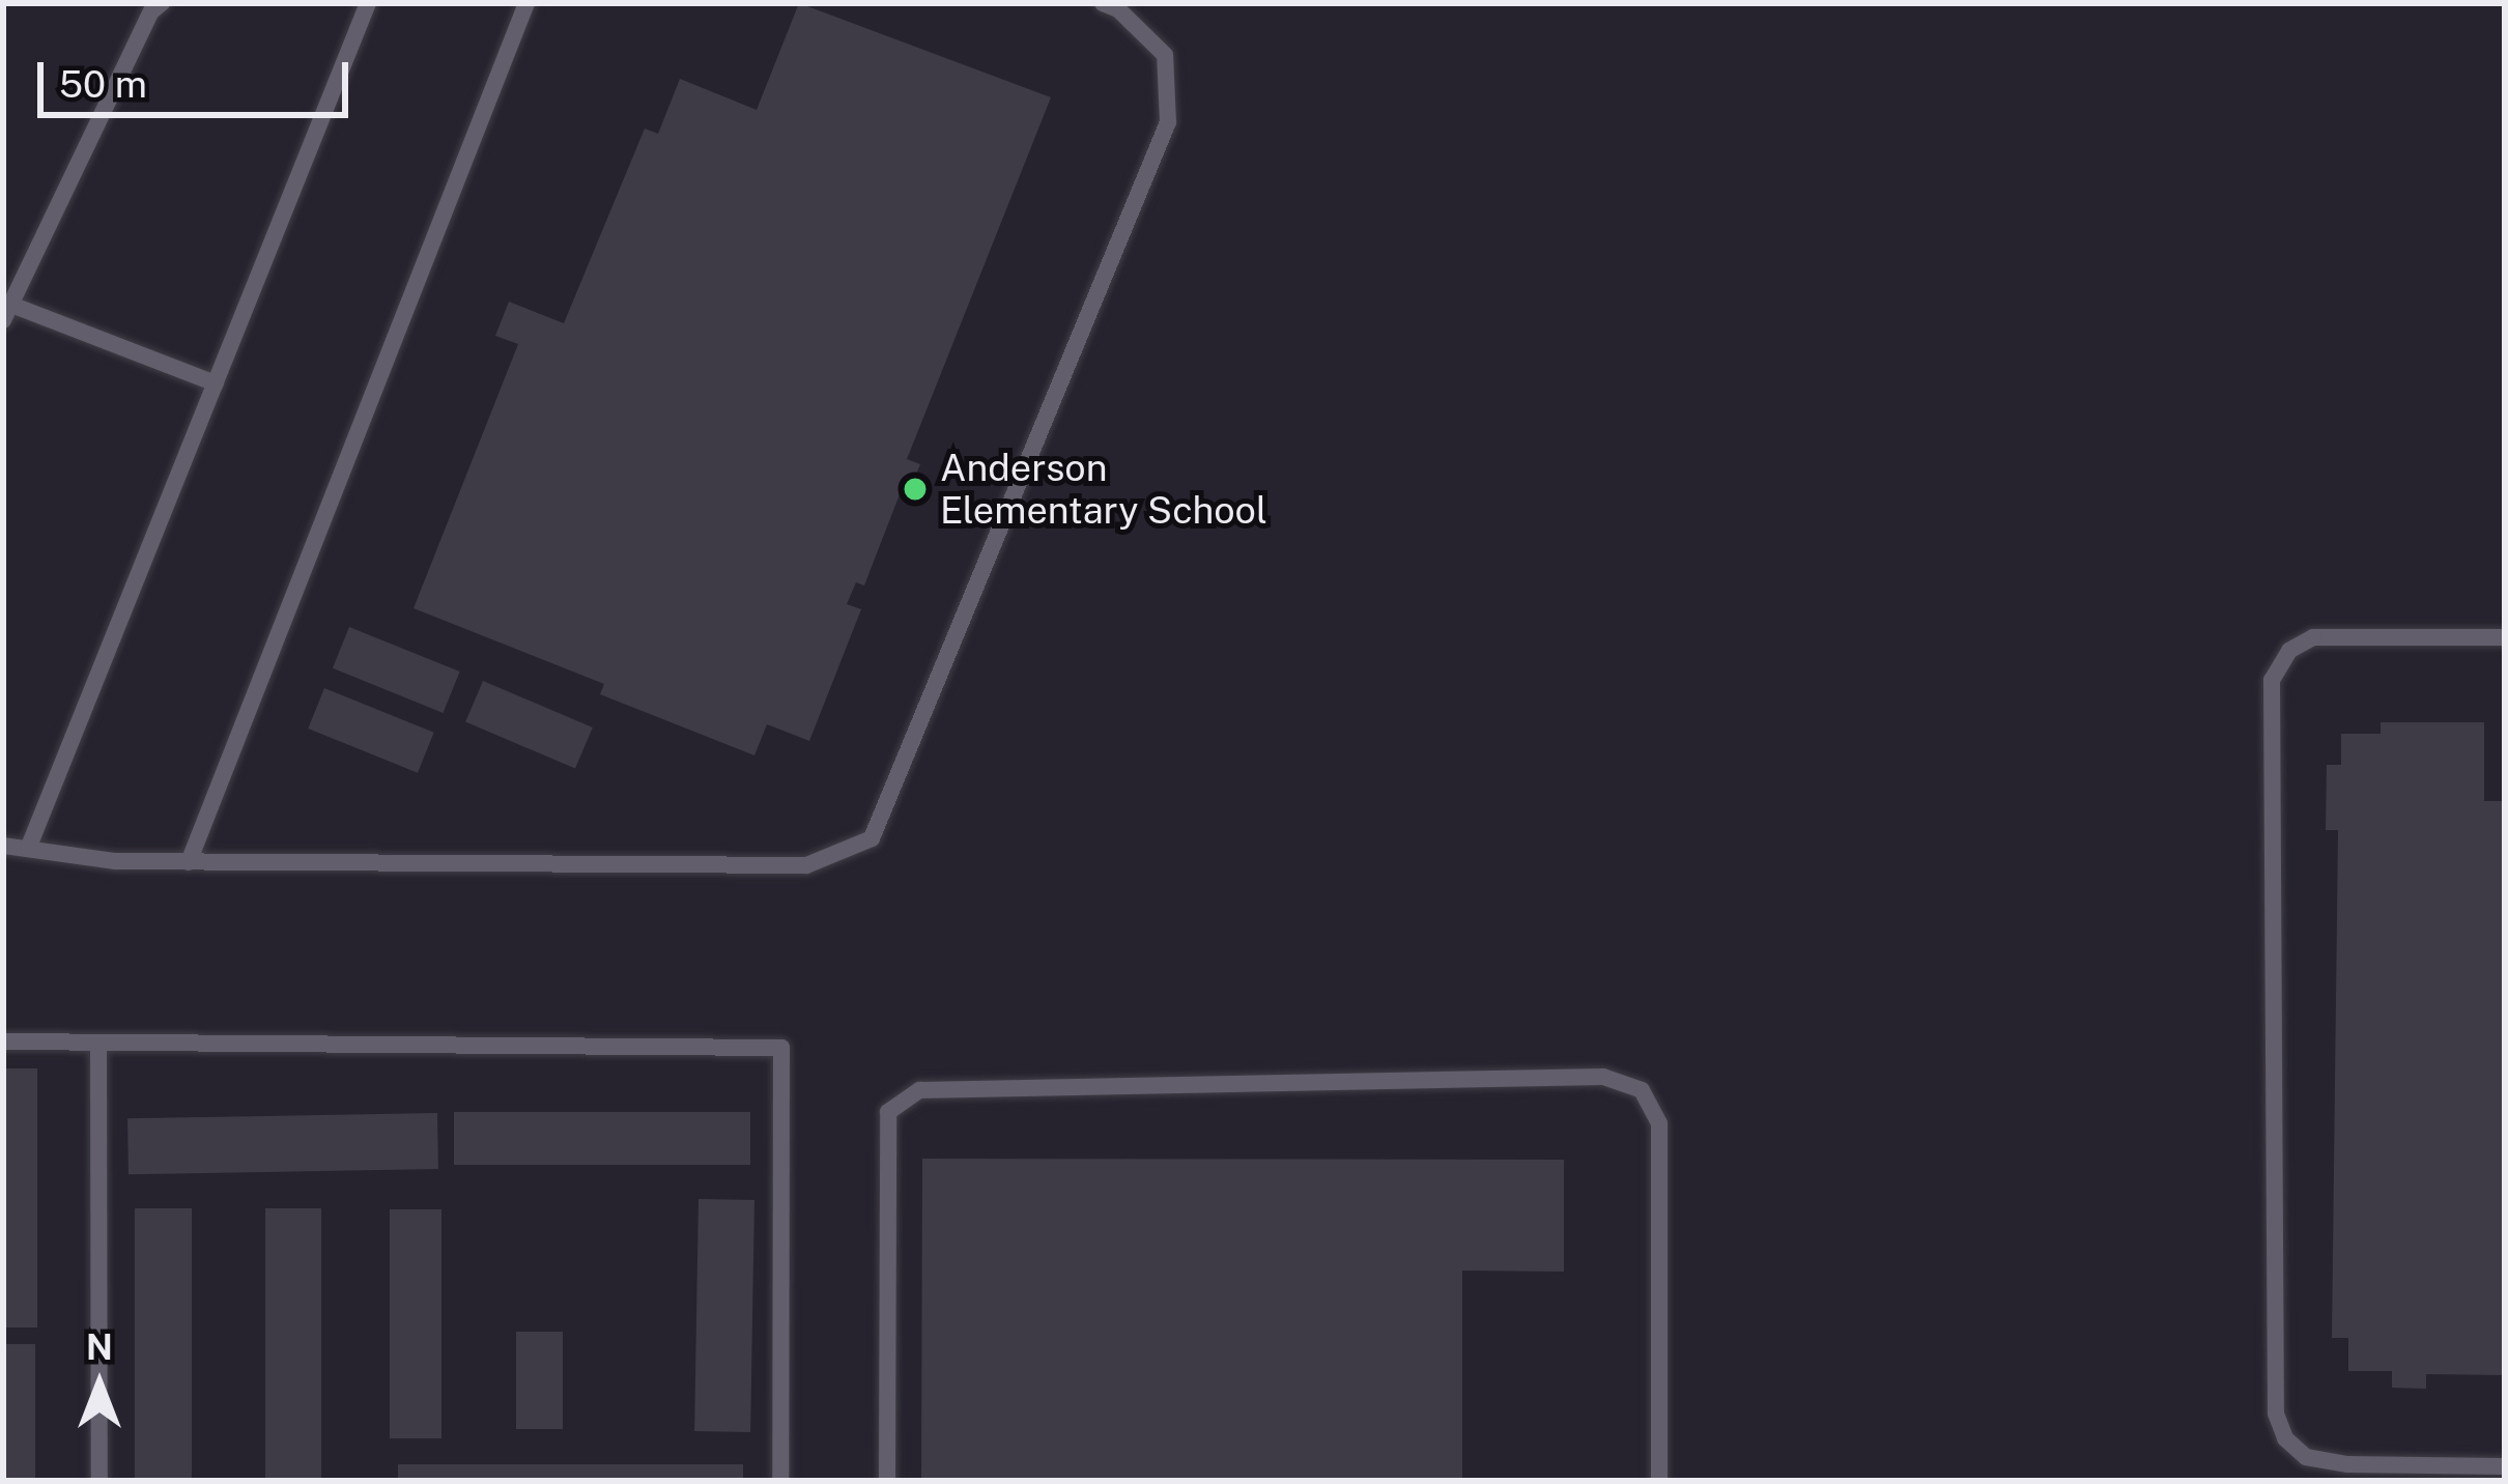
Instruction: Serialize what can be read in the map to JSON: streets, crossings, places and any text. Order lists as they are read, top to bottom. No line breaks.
{"places":["Anderson Elementary School"],"scale_bar":"50 m","north":"top"}
